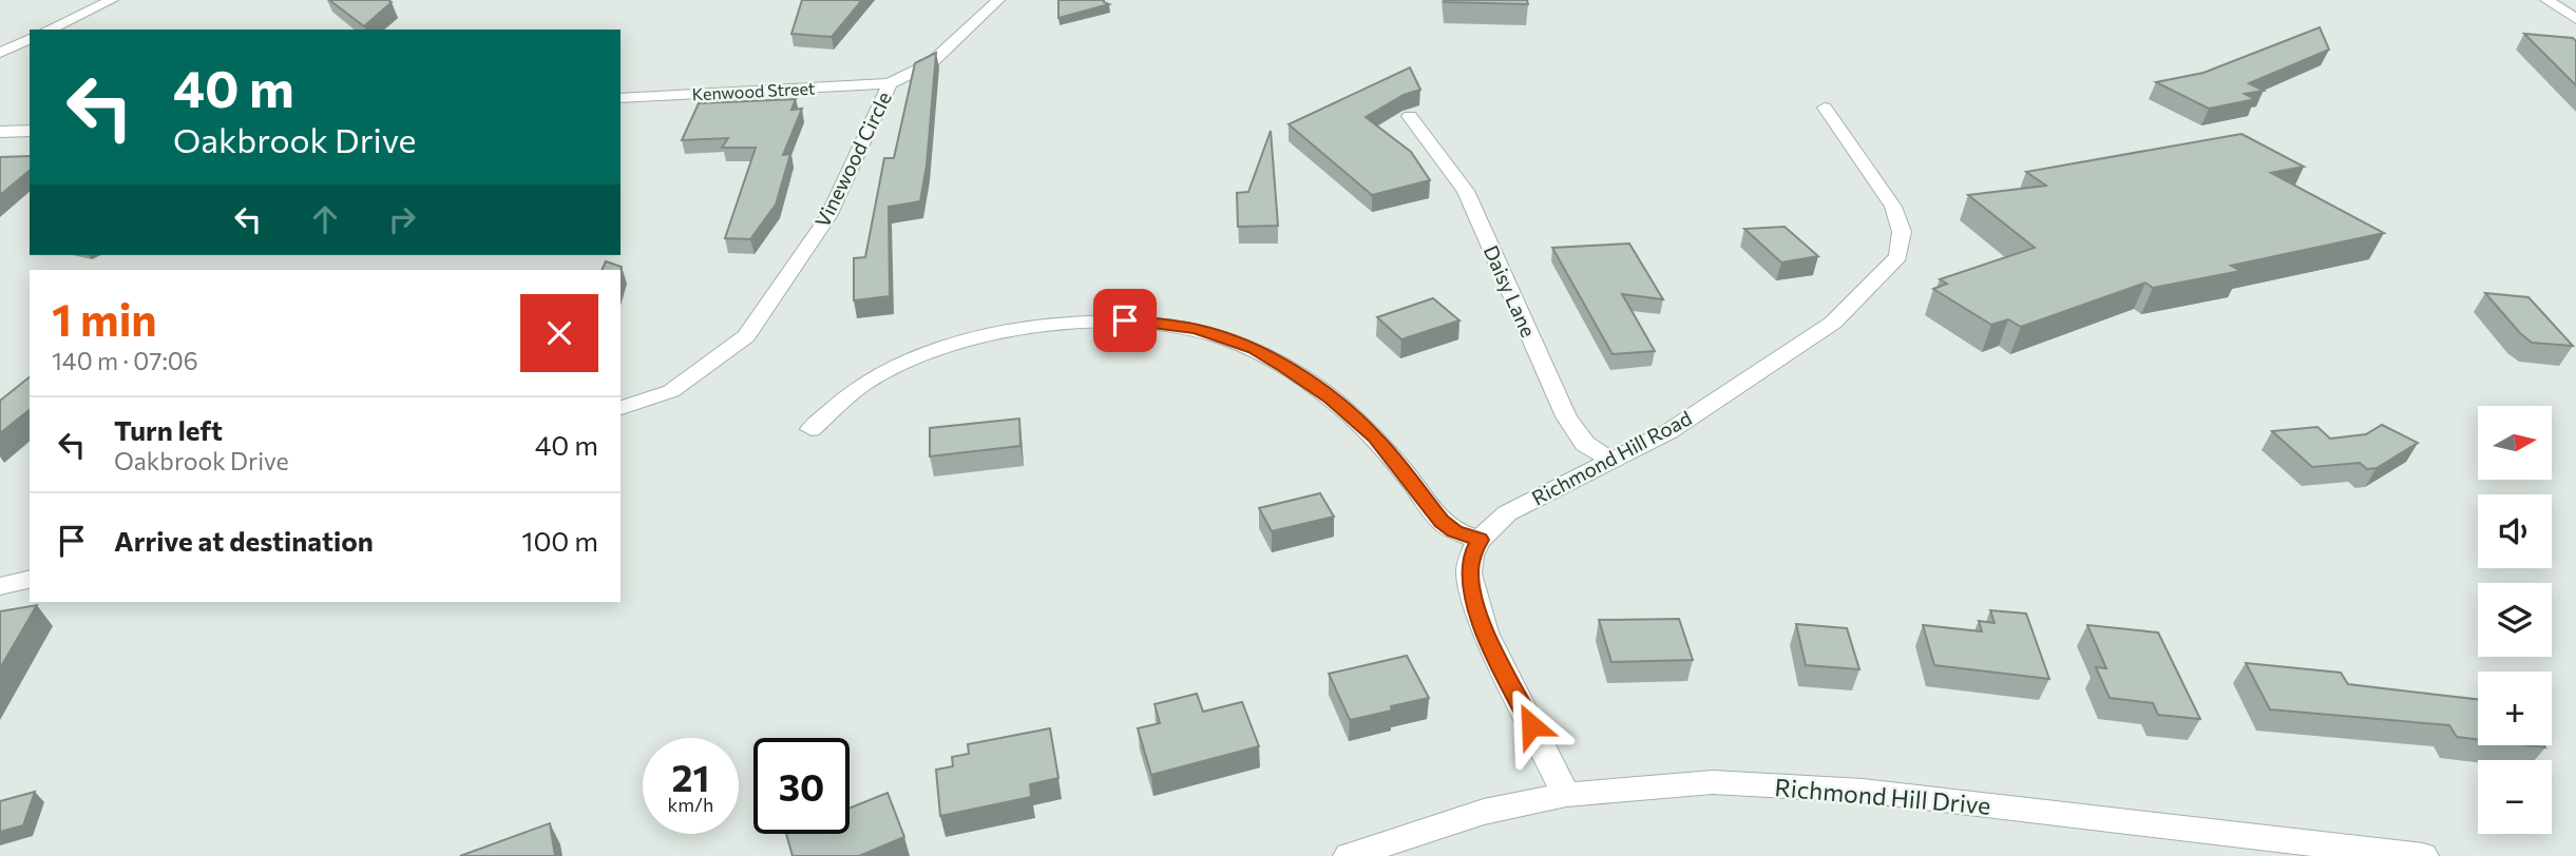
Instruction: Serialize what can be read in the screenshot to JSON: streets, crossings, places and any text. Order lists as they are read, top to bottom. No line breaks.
{"streets":{"street":["Kenwood Street","Vinewood Circle","Daisy Lane","Richmond Hill Road","Richmond Hill Drive"]},"crossings":[["Kenwood Street","Vinewood Circle"],["Daisy Lane","Richmond Hill Road"],["Richmond Hill Road","Richmond Hill Drive"]],"north":"right","page":{"turn":["40 m","Oakbrook Drive"],"heading":["1 min","140 m · 07:06"],"list":[{"name":"Turn left","note":"Oakbrook Drive","value":"40 m"},{"name":"Arrive at destination","value":"100 m"}],"map_buttons":["+","−"],"speed":"21 km/h","limit":"30"}}
